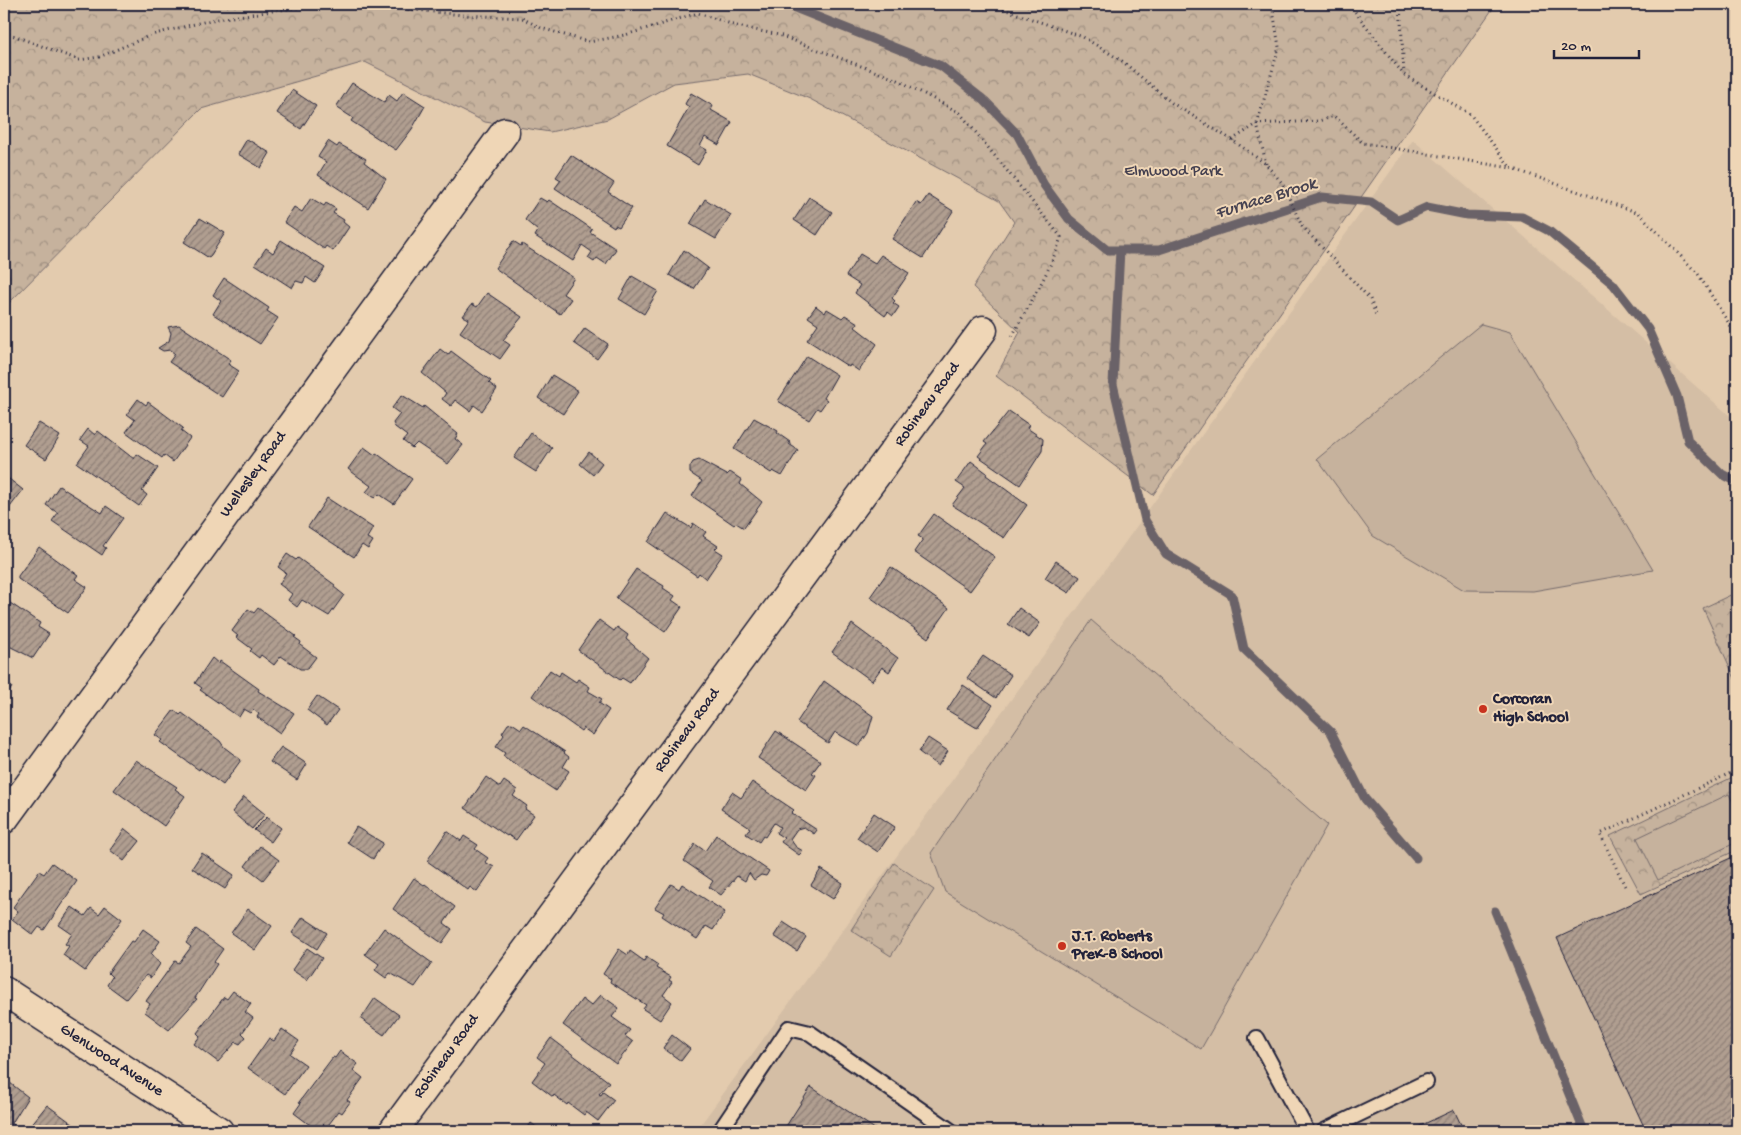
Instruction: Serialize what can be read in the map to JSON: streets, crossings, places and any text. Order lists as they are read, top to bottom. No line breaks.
{"streets":{"street":["Robineau Road","Wellesley Road","Glenwood Avenue"]},"water":["Furnace Brook"],"parks":["Elmwood Park"],"places":["Corcoran High School","J.T. Roberts PreK-8 School"],"scale_bar":"20 m"}
